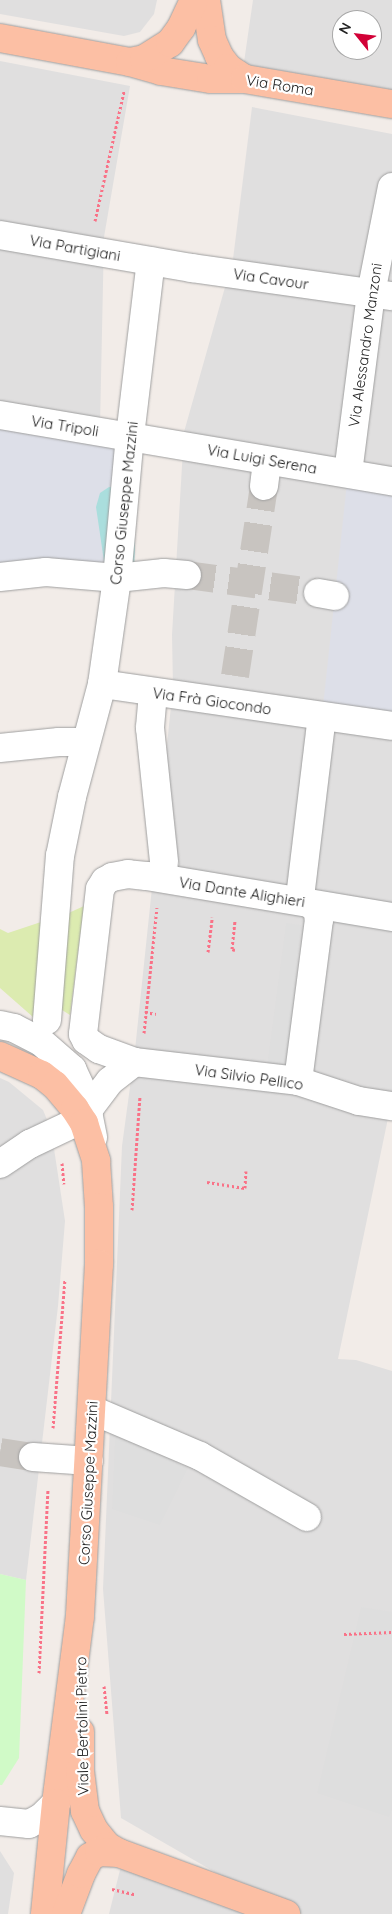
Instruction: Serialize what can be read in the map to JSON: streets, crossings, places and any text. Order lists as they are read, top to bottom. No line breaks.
{"streets":{"main road":["Via Roma","Corso Giuseppe Mazzini","Viale Bertolini Pietro"],"street":["Via Partigiani","Via Cavour","Via Alessandro Manzoni","Via Tripoli","Via Luigi Serena","Via Frà Giocondo","Via Dante Alighieri","Via Silvio Pellico"]},"crossings":[["Via Partigiani","Via Cavour"],["Via Partigiani","Corso Giuseppe Mazzini"],["Via Cavour","Via Alessandro Manzoni"],["Via Cavour","Corso Giuseppe Mazzini"],["Via Alessandro Manzoni","Via Luigi Serena"],["Via Tripoli","Via Luigi Serena"],["Via Tripoli","Corso Giuseppe Mazzini"],["Corso Giuseppe Mazzini","Via Frà Giocondo"],["Corso Giuseppe Mazzini","Viale Bertolini Pietro"]],"north":"top left"}
